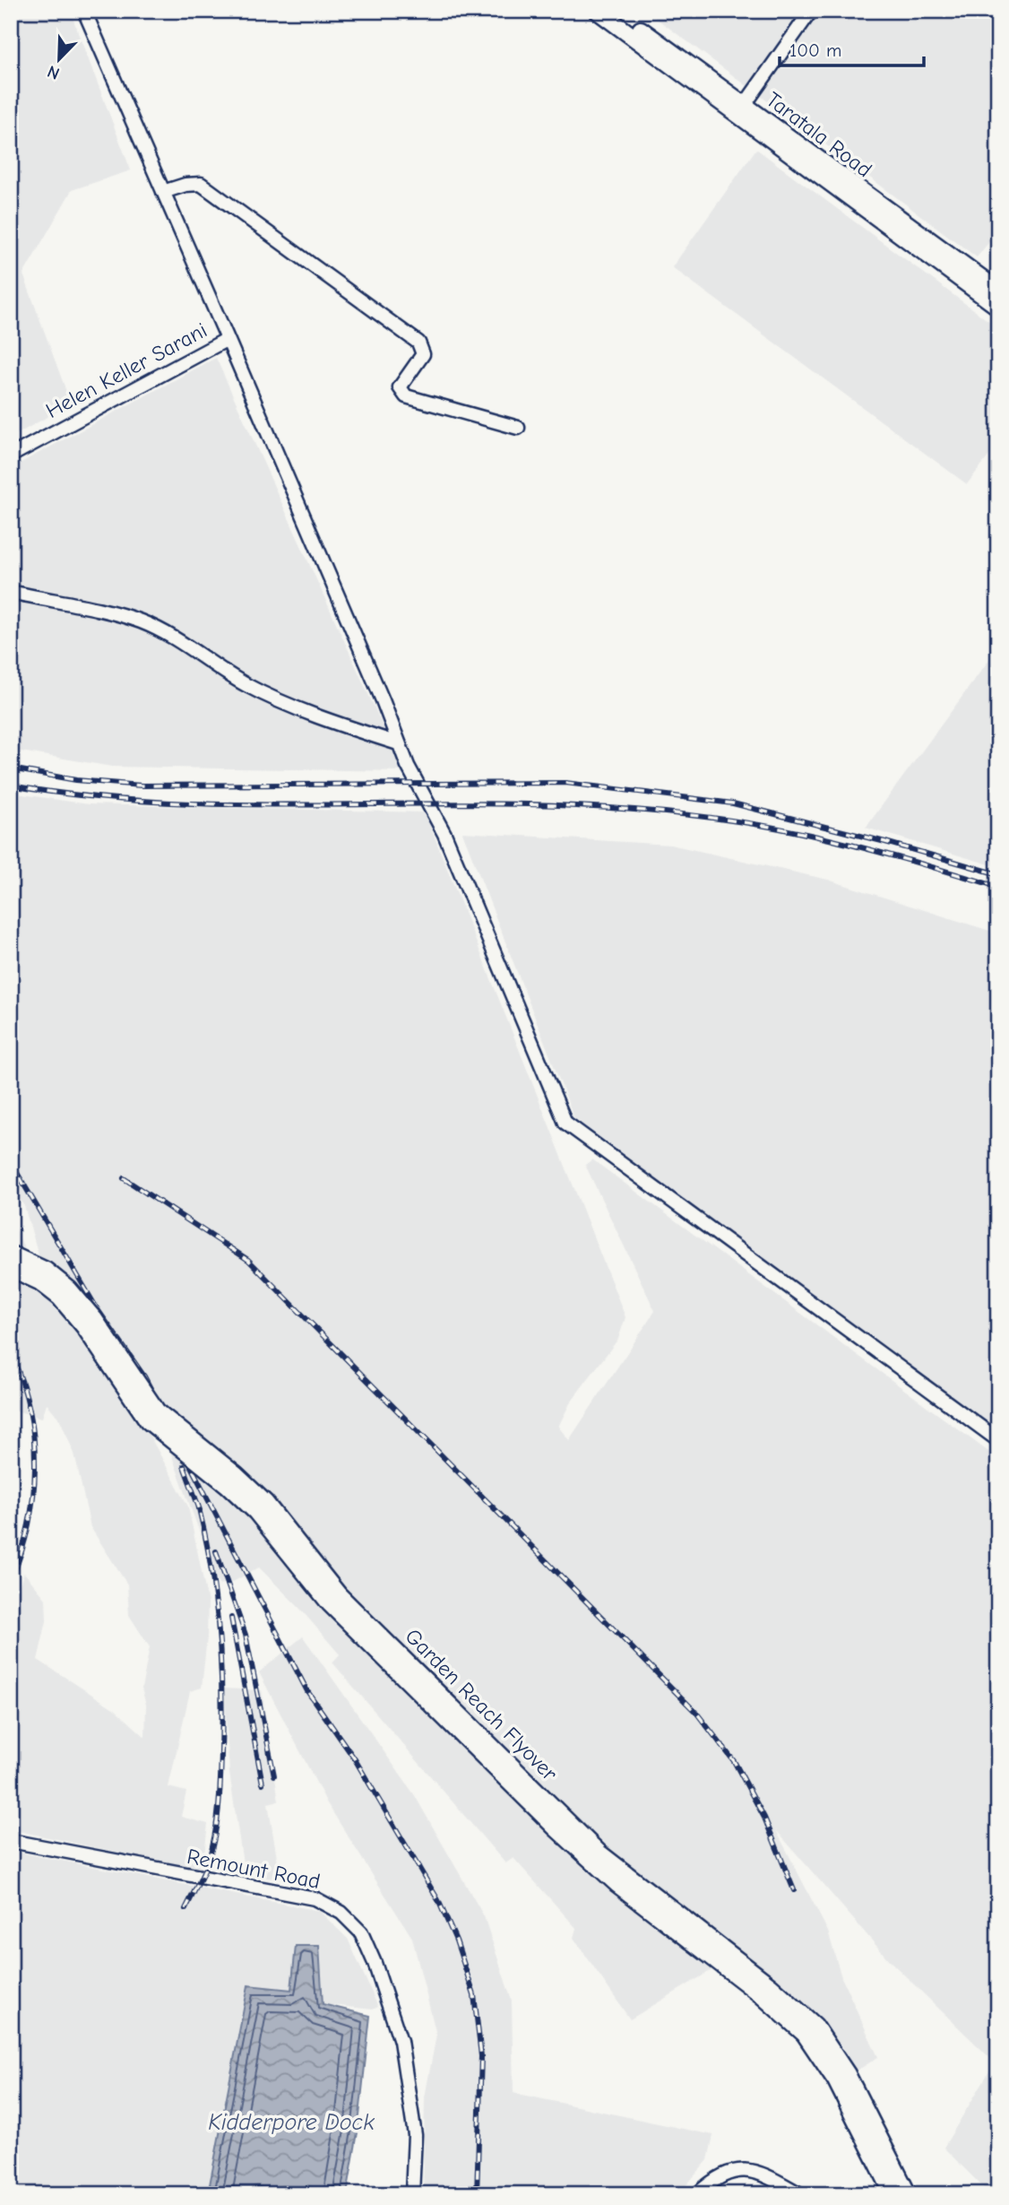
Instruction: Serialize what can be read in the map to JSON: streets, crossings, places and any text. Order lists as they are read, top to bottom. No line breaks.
{"streets":{"main road":["Taratala Road","Garden Reach Flyover"],"street":["Helen Keller Sarani","Remount Road"]},"water":["Kidderpore Dock"],"scale_bar":"100 m","north":"bottom left"}
